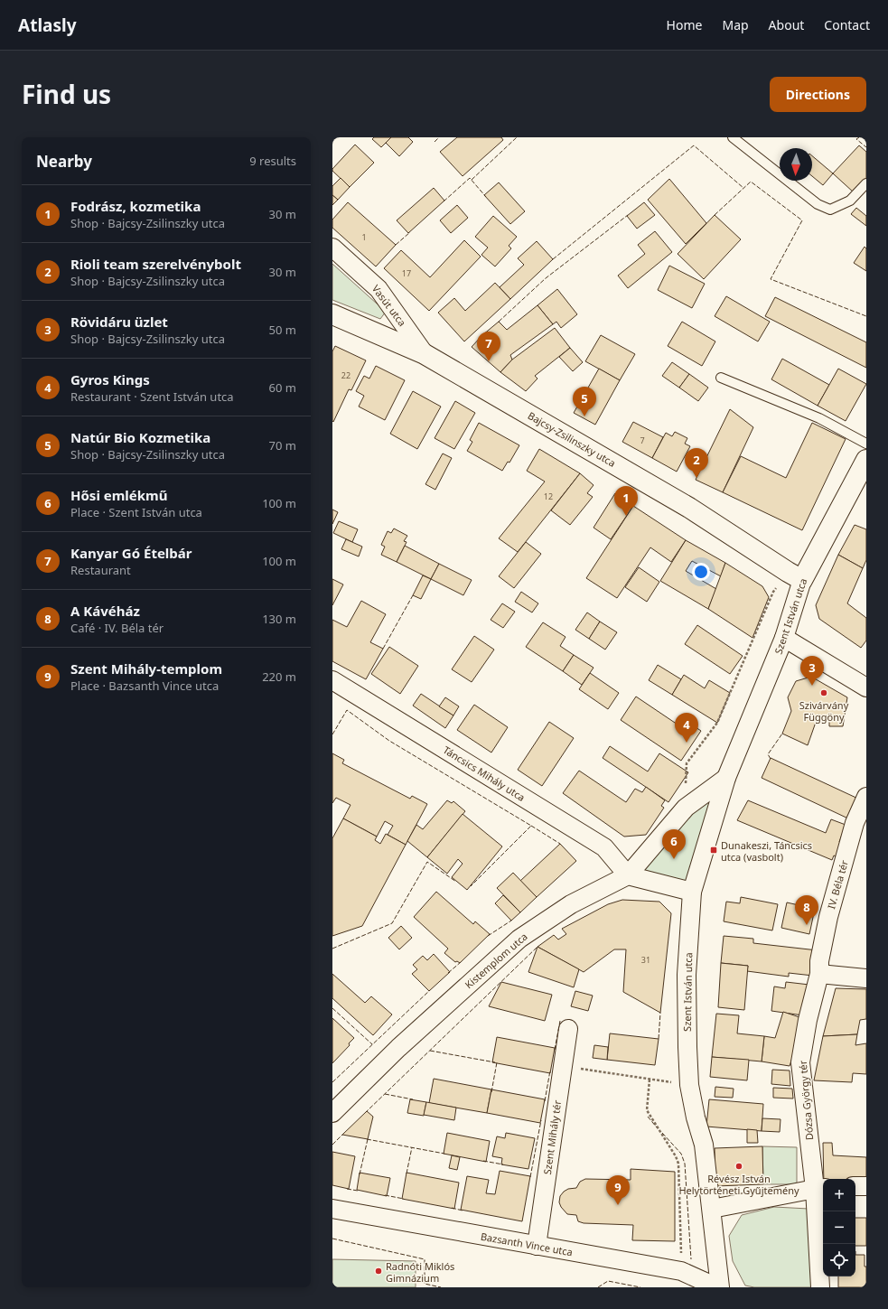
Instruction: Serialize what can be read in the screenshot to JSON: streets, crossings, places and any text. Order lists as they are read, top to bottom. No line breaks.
{"streets":{"main road":["Bajcsy-Zsilinszky utca","Szent István utca"],"street":["Vasút utca","Táncsics Mihály utca","IV. Béla tér","Kistemplom utca","Dózsa György tér","Szent Mihály tér","Bazsanth Vince utca"]},"crossings":[["Vasút utca","Bajcsy-Zsilinszky utca"],["Bajcsy-Zsilinszky utca","Szent István utca"],["Táncsics Mihály utca","Kistemplom utca"],["IV. Béla tér","Dózsa György tér"],["Szent Mihály tér","Bazsanth Vince utca"]],"places":{"other":["Szivárvány Függöny","Révész István Helytörténeti Gyűjtemény","Radnóti Miklós Gimnázium"],"transit":["Dunakeszi, Táncsics utca (vasbolt)"]},"house_numbers":["1","17","22","7","12","31"],"north":"bottom","page":{"header":"Atlasly","nav":["Home","Map","About","Contact"],"title":"Find us","buttons":"Directions","heading":["Nearby","9 results"],"list":[{"mark":"1","name":"Fodrász, kozmetika","note":"Shop · Bajcsy-Zsilinszky utca","value":"30 m"},{"mark":"2","name":"Rioli team szerelvénybolt","note":"Shop · Bajcsy-Zsilinszky utca","value":"30 m"},{"mark":"3","name":"Rövidáru üzlet","note":"Shop · Bajcsy-Zsilinszky utca","value":"50 m"},{"mark":"4","name":"Gyros Kings","note":"Restaurant · Szent István utca","value":"60 m"},{"mark":"5","name":"Natúr Bio Kozmetika","note":"Shop · Bajcsy-Zsilinszky utca","value":"70 m"},{"mark":"6","name":"Hősi emlékmű","note":"Place · Szent István utca","value":"100 m"},{"mark":"7","name":"Kanyar Gó Ételbár","note":"Restaurant","value":"100 m"},{"mark":"8","name":"A Kávéház","note":"Café · IV. Béla tér","value":"130 m"},{"mark":"9","name":"Szent Mihály-templom","note":"Place · Bazsanth Vince utca","value":"220 m"}],"pins":["7","5","2","1","3","4","6","8","9"],"map_buttons":["+","−"]}}
